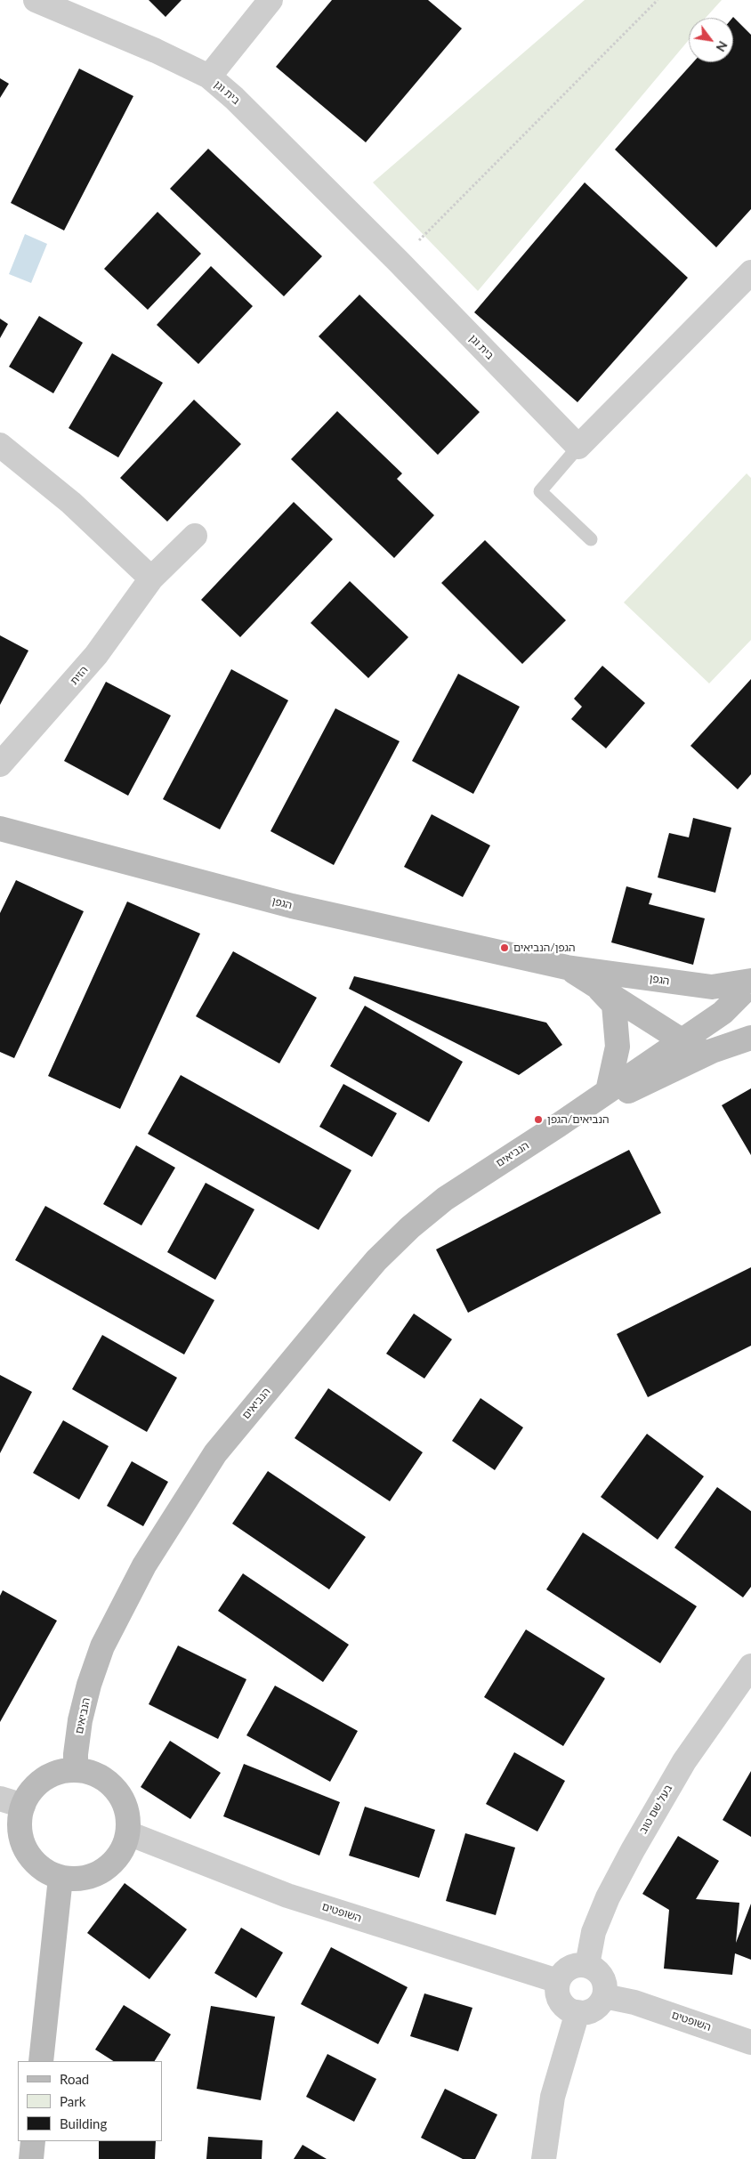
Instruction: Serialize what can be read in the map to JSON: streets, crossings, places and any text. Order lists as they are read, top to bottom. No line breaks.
{"streets":{"street":["בית וגן","הזית","הגפן","הנביאים","בעל שם טוב","השופטים"]},"crossings":[["הגפן","הנביאים"],["הנביאים","השופטים"],["בעל שם טוב","השופטים"]],"places":["הגפן/הנביאים","הנביאים/הגפן"],"legend":["Road","Park","Building"],"north":"bottom right"}
